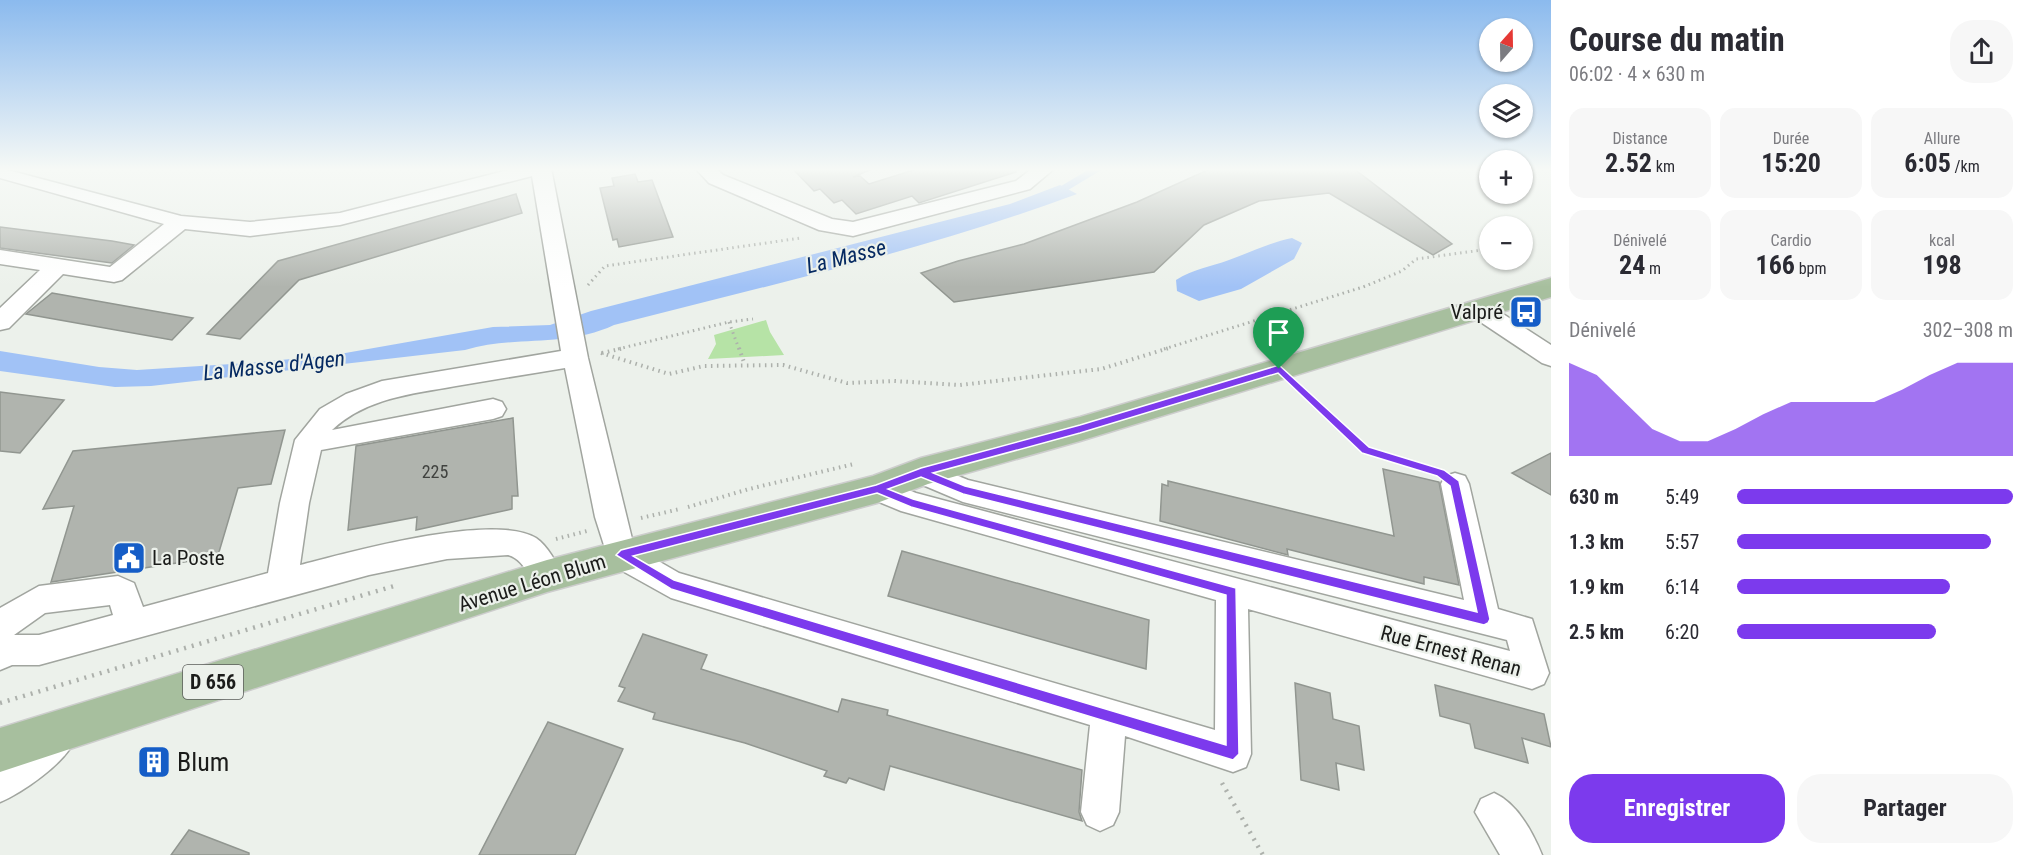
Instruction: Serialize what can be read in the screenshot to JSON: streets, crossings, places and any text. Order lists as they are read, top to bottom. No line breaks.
{"streets":{"main road":["Avenue Léon Blum","D 656"],"street":["Rue Ernest Renan"]},"crossings":[["Avenue Léon Blum","Rue Ernest Renan"]],"water":["La Masse","La Masse d'Agen"],"places":{"bus stop":["Valpré"],"public building":["La Poste"],"building":["Blum"]},"house_numbers":["225"],"north":"top","page":{"heading":["Course du matin","06:02 · 4 × 630 m"],"map_buttons":["+","−"],"stats":[["Distance","2.52 km"],["Durée","15:20"],["Allure","6:05 /km"],["Dénivelé","24 m"],["Cardio","166 bpm"],["kcal","198"]],"chart":["Dénivelé","302–308 m"],"list":[{"name":"630 m","note":"5:49"},{"name":"1.3 km","note":"5:57"},{"name":"1.9 km","note":"6:14"},{"name":"2.5 km","note":"6:20"}],"buttons":["Enregistrer","Partager"]}}
